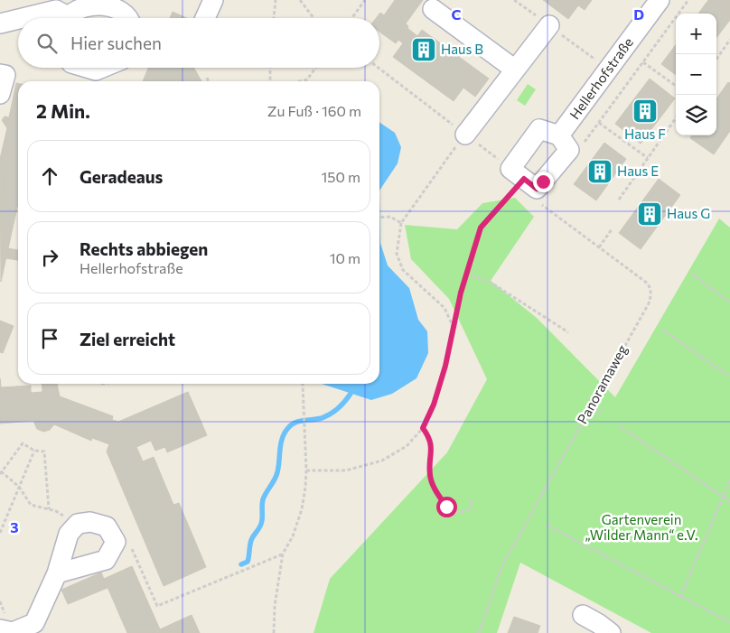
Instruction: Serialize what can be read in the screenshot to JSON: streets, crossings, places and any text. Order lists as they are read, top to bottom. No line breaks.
{"streets":{"street":["Hellerhofstraße"],"path":["Panoramaweg"]},"parks":["Gartenverein „Wilder Mann“ e.V."],"places":{"building":["Haus B","Haus F","Haus E","Haus G"]},"page":{"map_buttons":["+","−"],"search":"Hier suchen","heading":["2 Min.","Zu Fuß · 160 m"],"list":[["Geradeaus","150 m"],["Rechts abbiegen","Hellerhofstraße","10 m"],"Ziel erreicht"]},"grid":{"columns":["C","D"],"rows":["3"]}}
